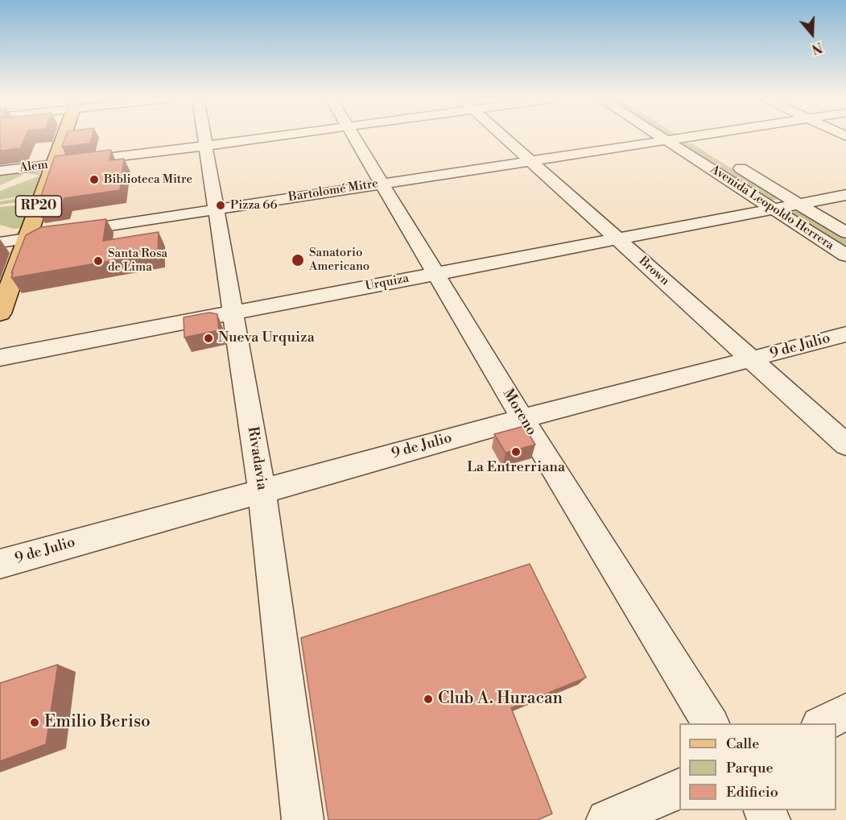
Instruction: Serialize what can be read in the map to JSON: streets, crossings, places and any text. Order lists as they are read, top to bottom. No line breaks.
{"streets":{"main road":["RP20"],"street":["Alem","Bartolomé Mitre","Avenida Leopoldo Herrera","Brown","Urquiza","9 de Julio","Moreno","Rivadavia"]},"crossings":[["Alem","RP20"],["Alem","Rivadavia"],["Bartolomé Mitre","RP20"],["Bartolomé Mitre","Avenida Leopoldo Herrera"],["Bartolomé Mitre","Brown"],["Bartolomé Mitre","Moreno"],["Bartolomé Mitre","Rivadavia"],["Avenida Leopoldo Herrera","Urquiza"],["Brown","Urquiza"],["Brown","9 de Julio"],["Urquiza","Moreno"],["Urquiza","Rivadavia"],["9 de Julio","Moreno"],["9 de Julio","Rivadavia"]],"places":["Biblioteca Mitre","Pizza 66","Sanatorio Americano","Santa Rosa de Lima","Nueva Urquiza","La Entrerriana","Club A. Huracan","Emilio Beriso"],"legend":["Calle","Parque","Edificio"],"north":"bottom"}
